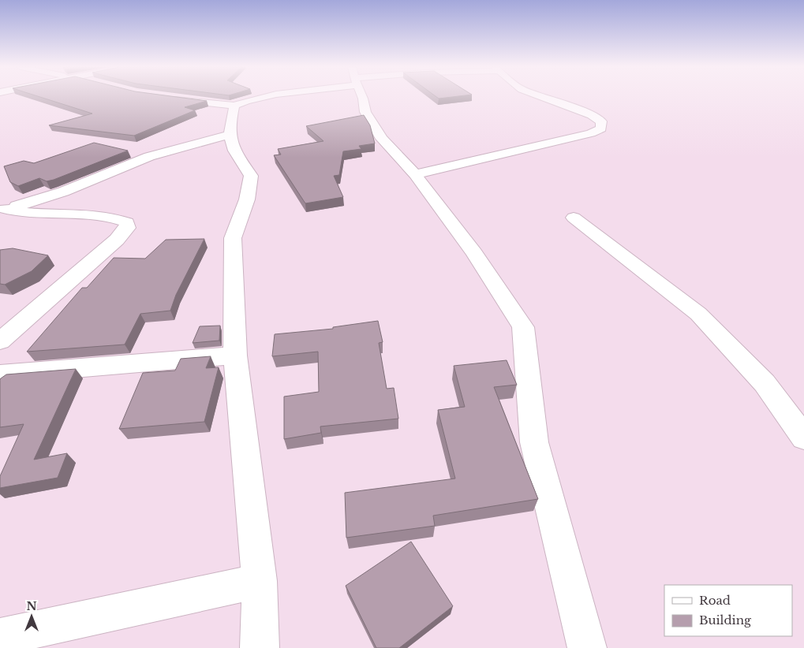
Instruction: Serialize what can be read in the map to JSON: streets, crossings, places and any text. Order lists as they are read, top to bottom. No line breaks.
{"legend":["Road","Building"],"north":"top"}
